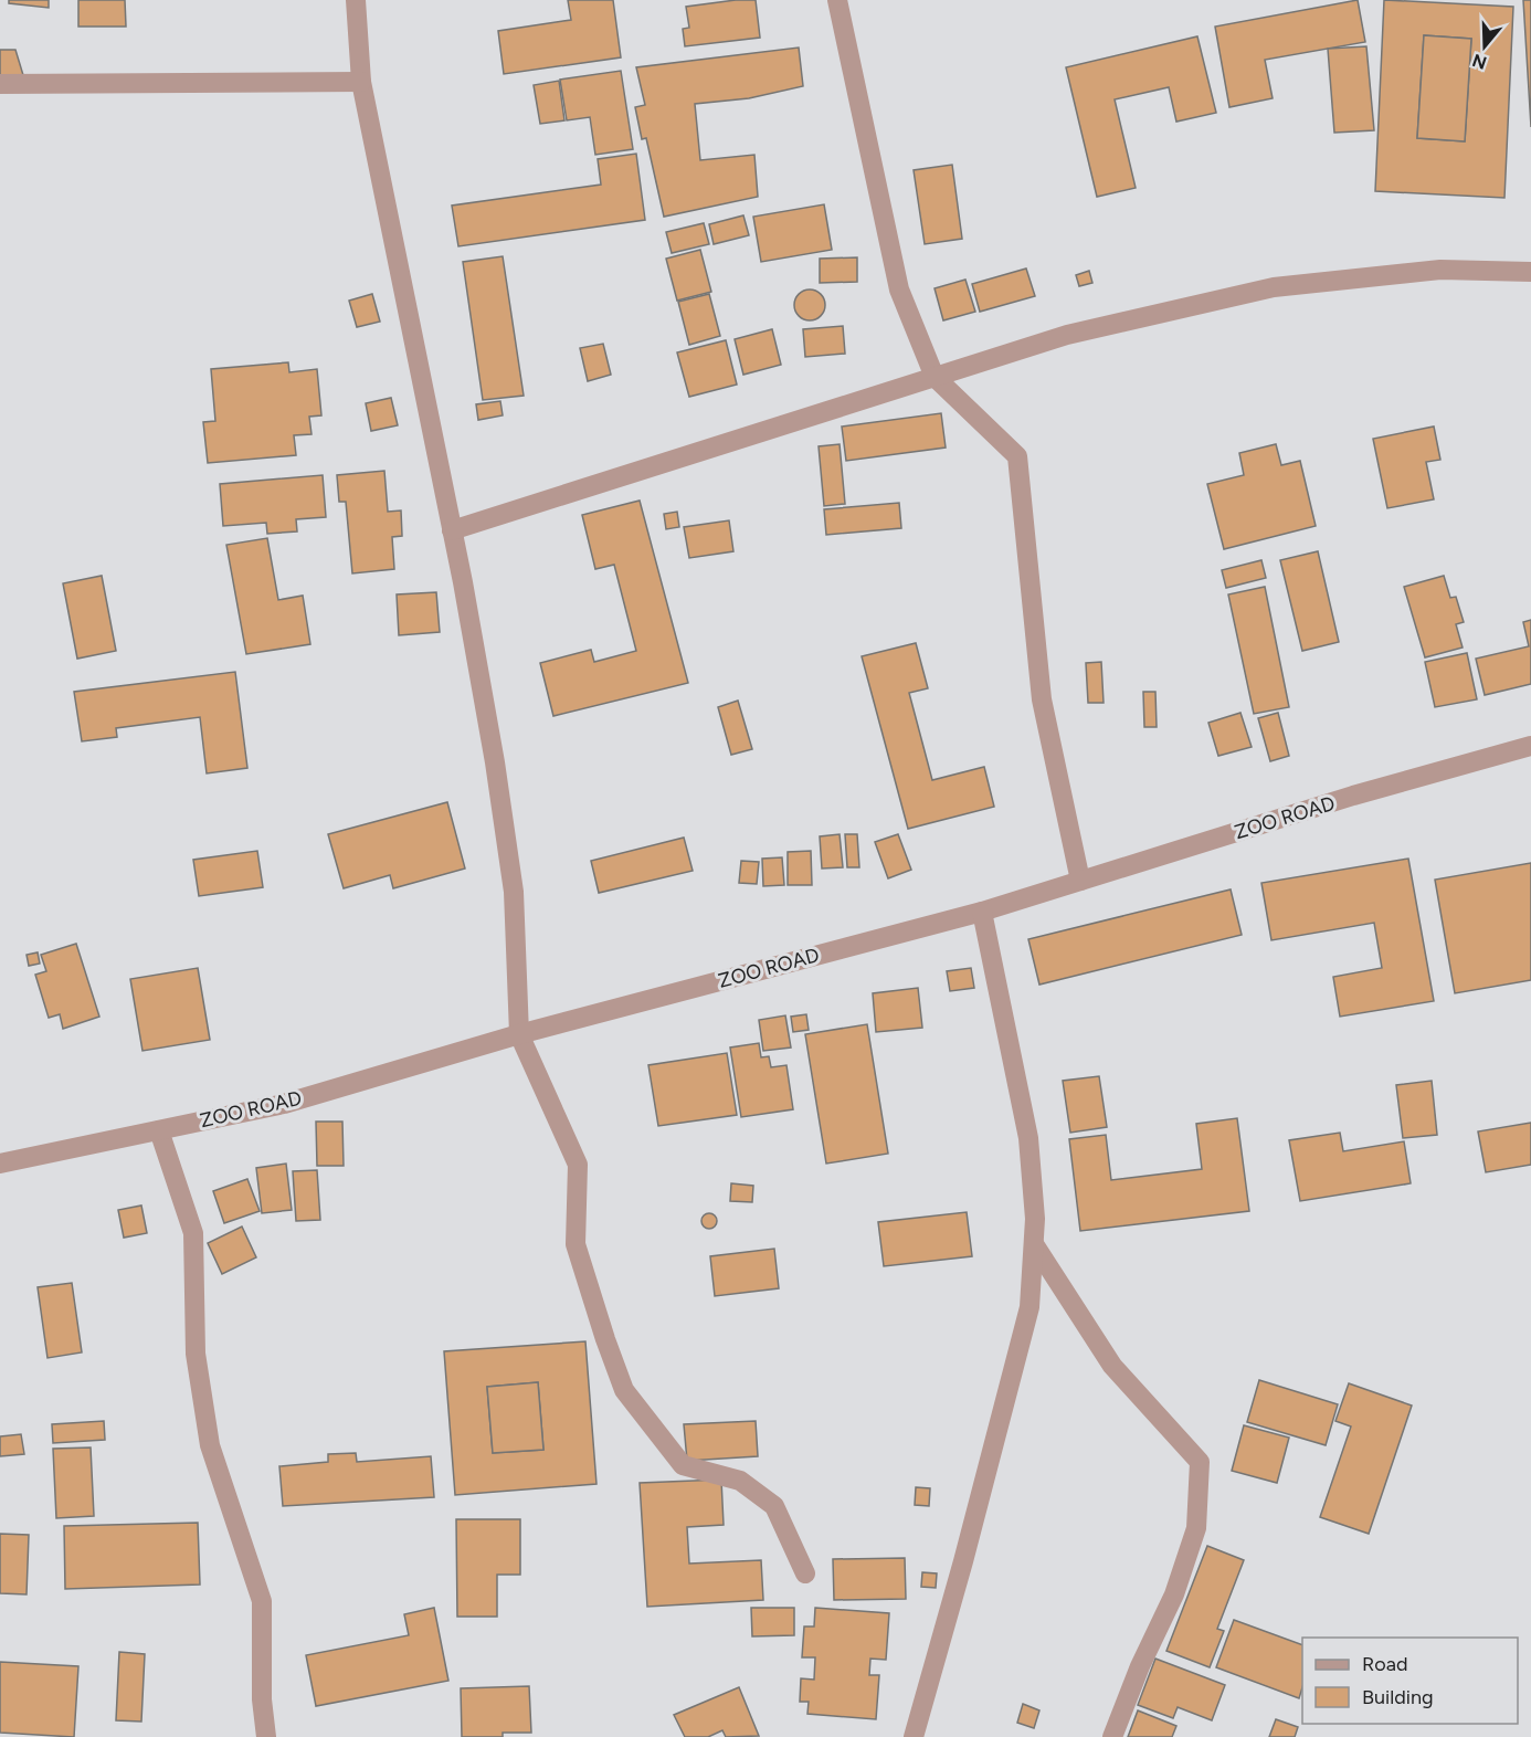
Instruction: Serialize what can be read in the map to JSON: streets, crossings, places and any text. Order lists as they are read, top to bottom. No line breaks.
{"streets":{"street":["ZOO ROAD"]},"legend":["Road","Building"],"north":"bottom"}
